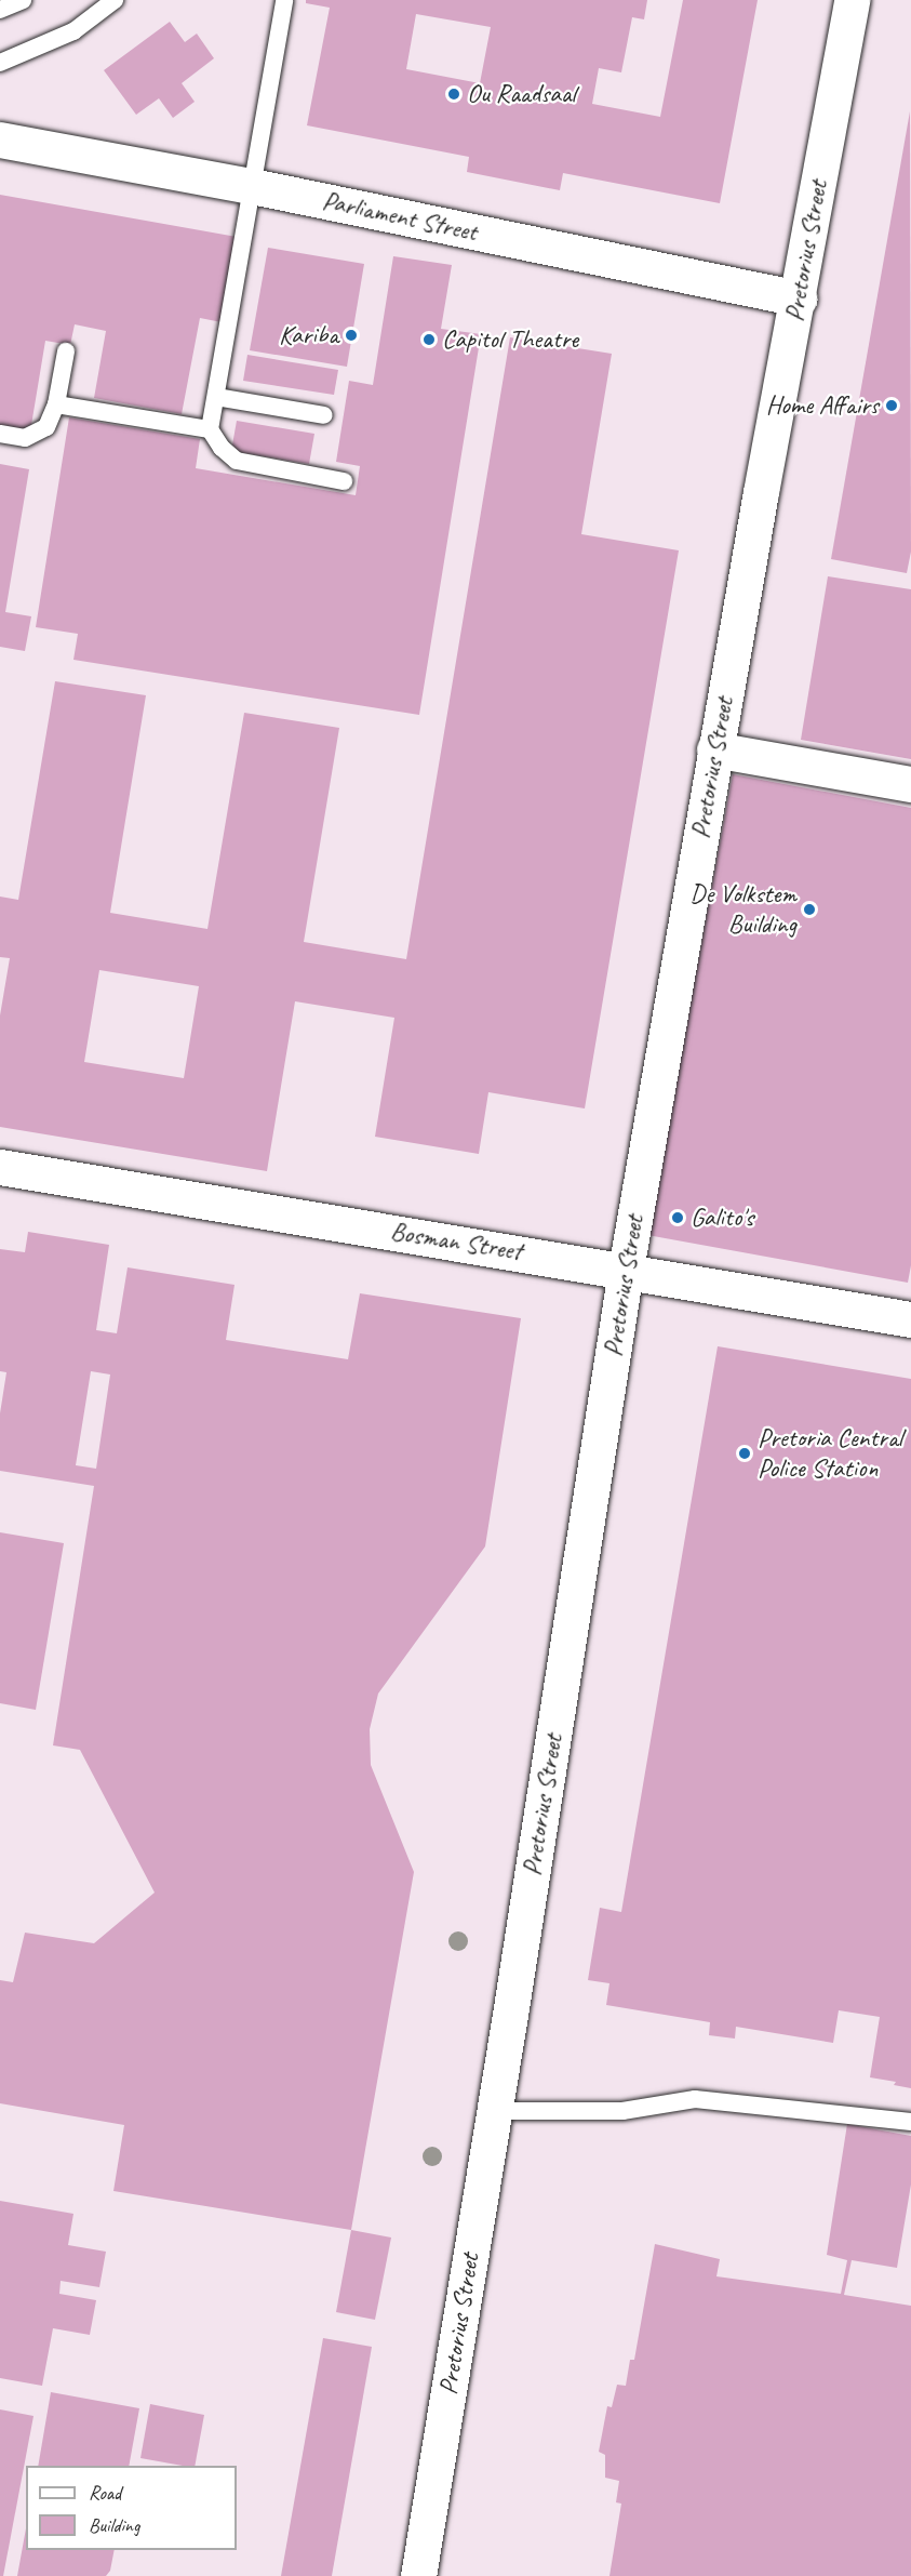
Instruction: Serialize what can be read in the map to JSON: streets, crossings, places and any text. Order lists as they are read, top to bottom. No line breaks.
{"streets":{"street":["Parliament Street","Pretorius Street","Bosman Street"]},"crossings":[["Parliament Street","Pretorius Street"],["Pretorius Street","Bosman Street"]],"places":["Ou Raadsaal","Kariba","Capitol Theatre","Home Affairs","De Volkstem Building","Galito's","Pretoria Central Police Station"],"legend":["Road","Building"]}
